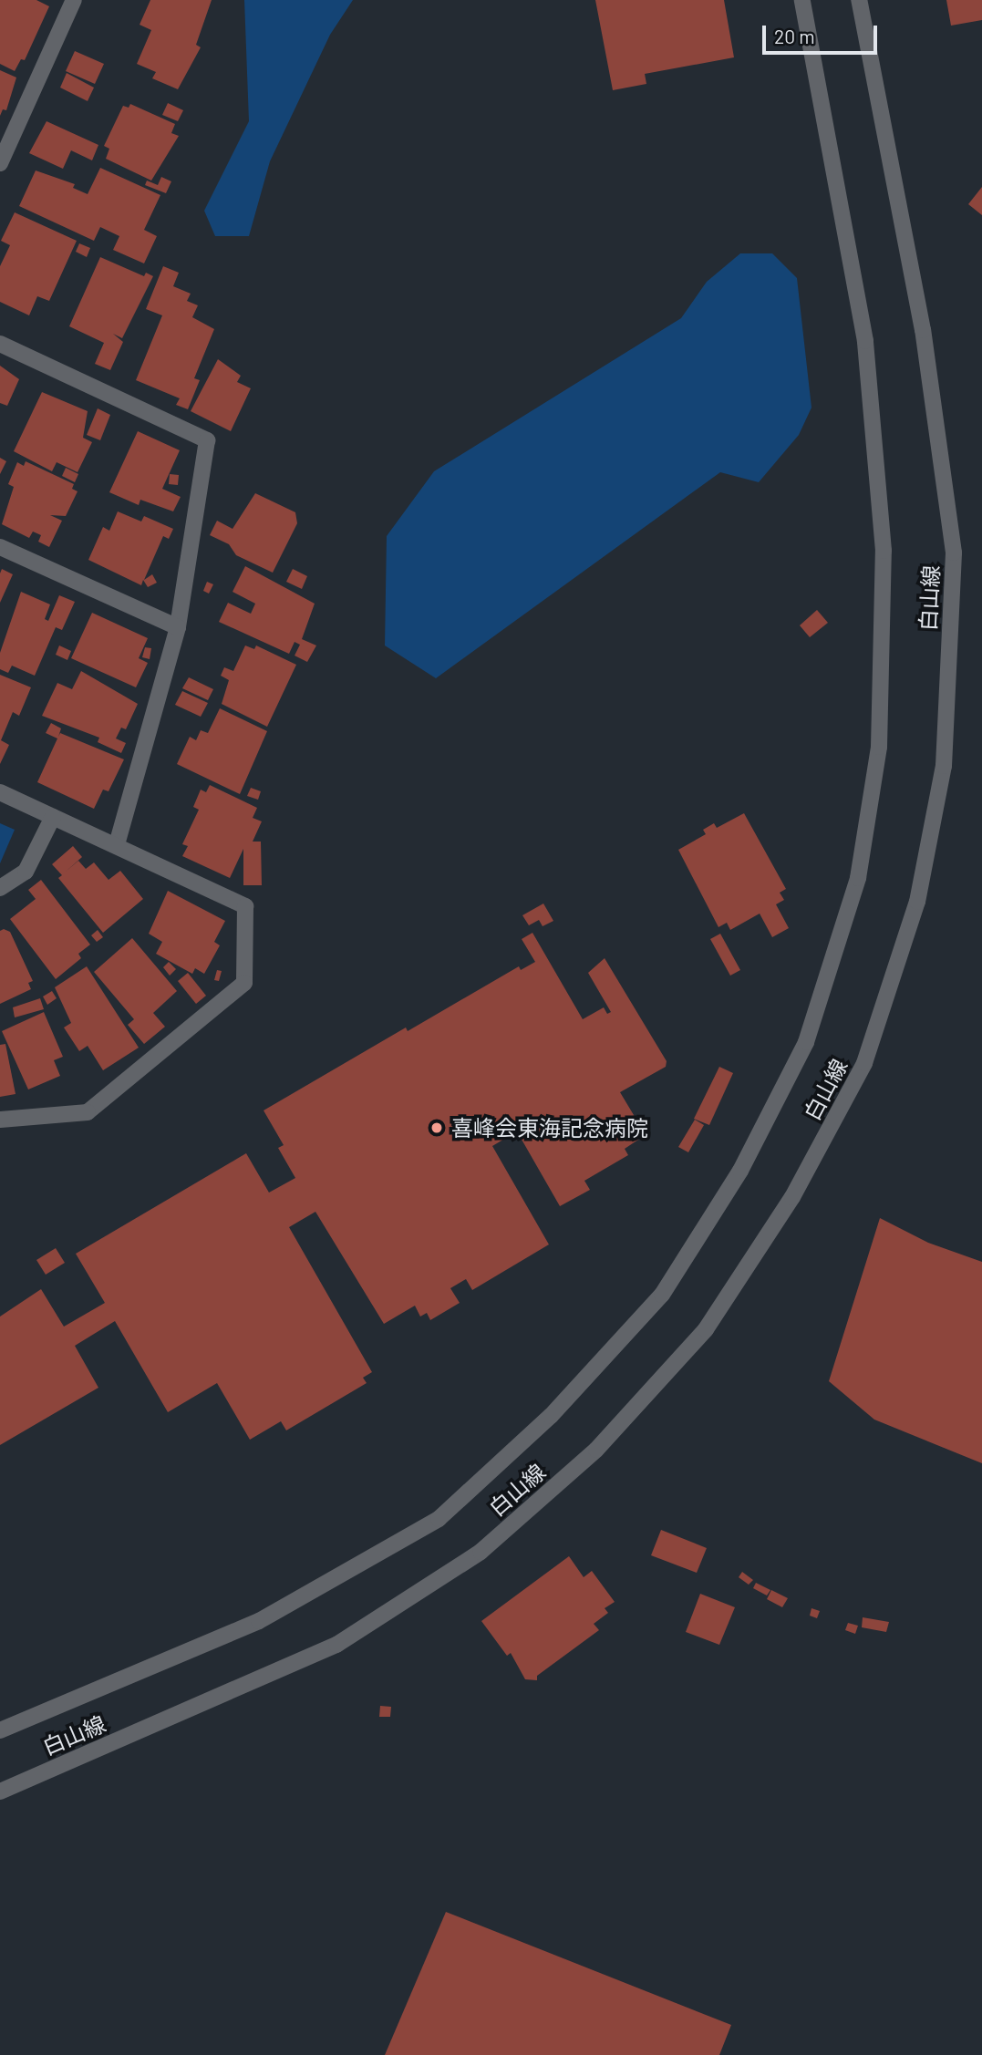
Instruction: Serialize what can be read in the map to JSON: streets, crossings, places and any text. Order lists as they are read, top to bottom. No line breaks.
{"streets":{"street":["白山線"]},"places":["喜峰会東海記念病院"],"scale_bar":"20 m"}
